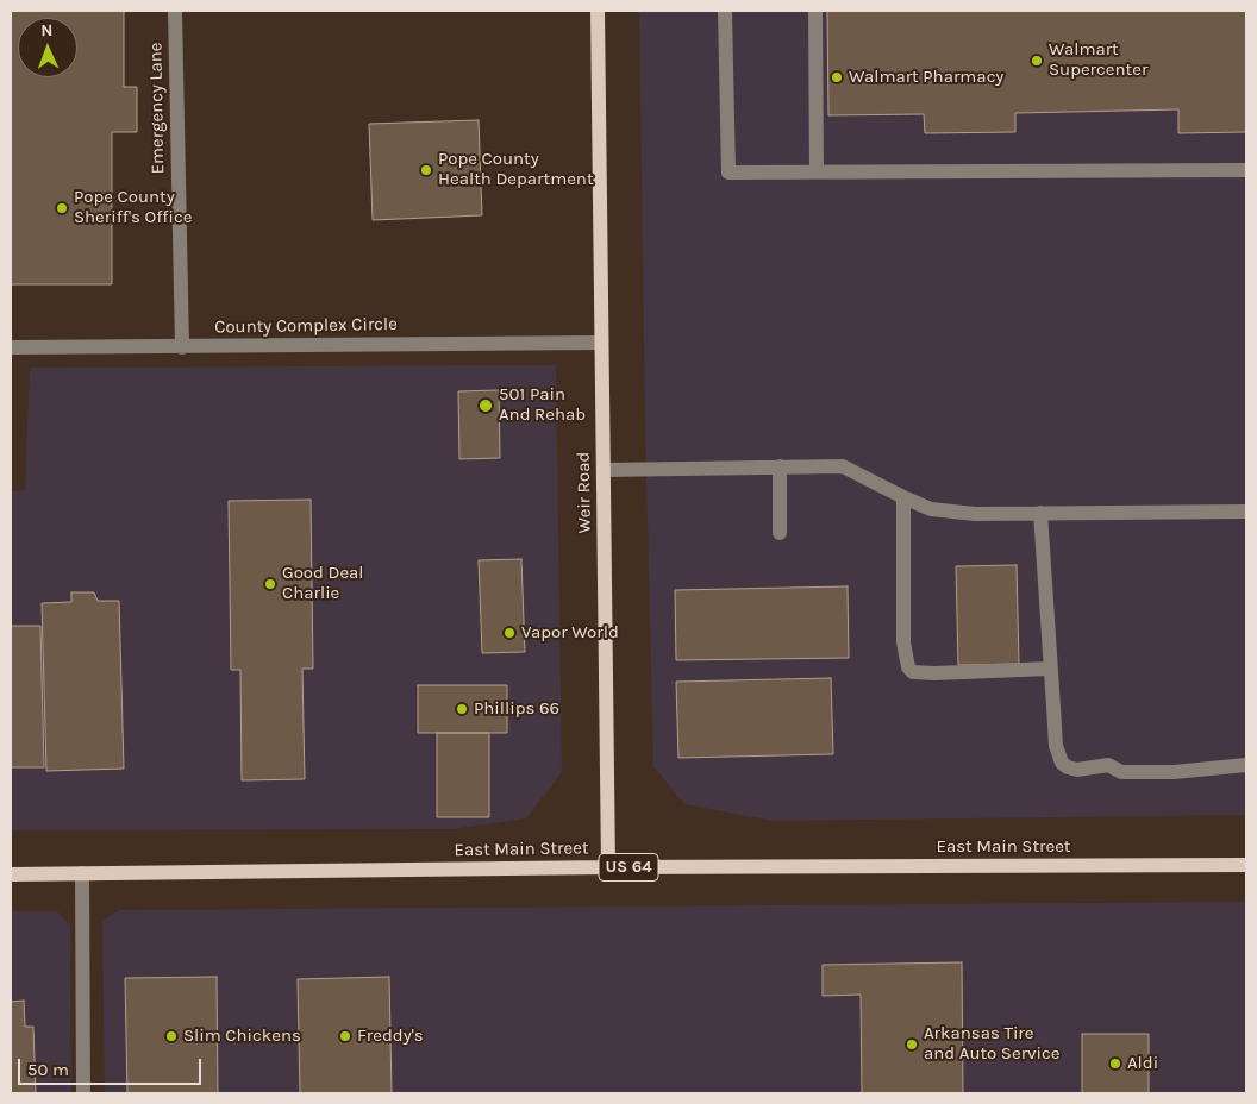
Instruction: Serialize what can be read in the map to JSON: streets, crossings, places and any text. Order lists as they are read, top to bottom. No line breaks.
{"streets":{"main road":["Weir Road","East Main Street","US 64"],"street":["Emergency Lane","County Complex Circle"]},"crossings":[["Emergency Lane","County Complex Circle"],["County Complex Circle","Weir Road"],["Weir Road","East Main Street"]],"places":["Walmart Supercenter","Walmart Pharmacy","Pope County Health Department","Pope County Sheriff's Office","501 Pain And Rehab","Good Deal Charlie","Vapor World","Phillips 66","Slim Chickens","Freddy's","Arkansas Tire and Auto Service","Aldi"],"scale_bar":"50 m","north":"top"}
